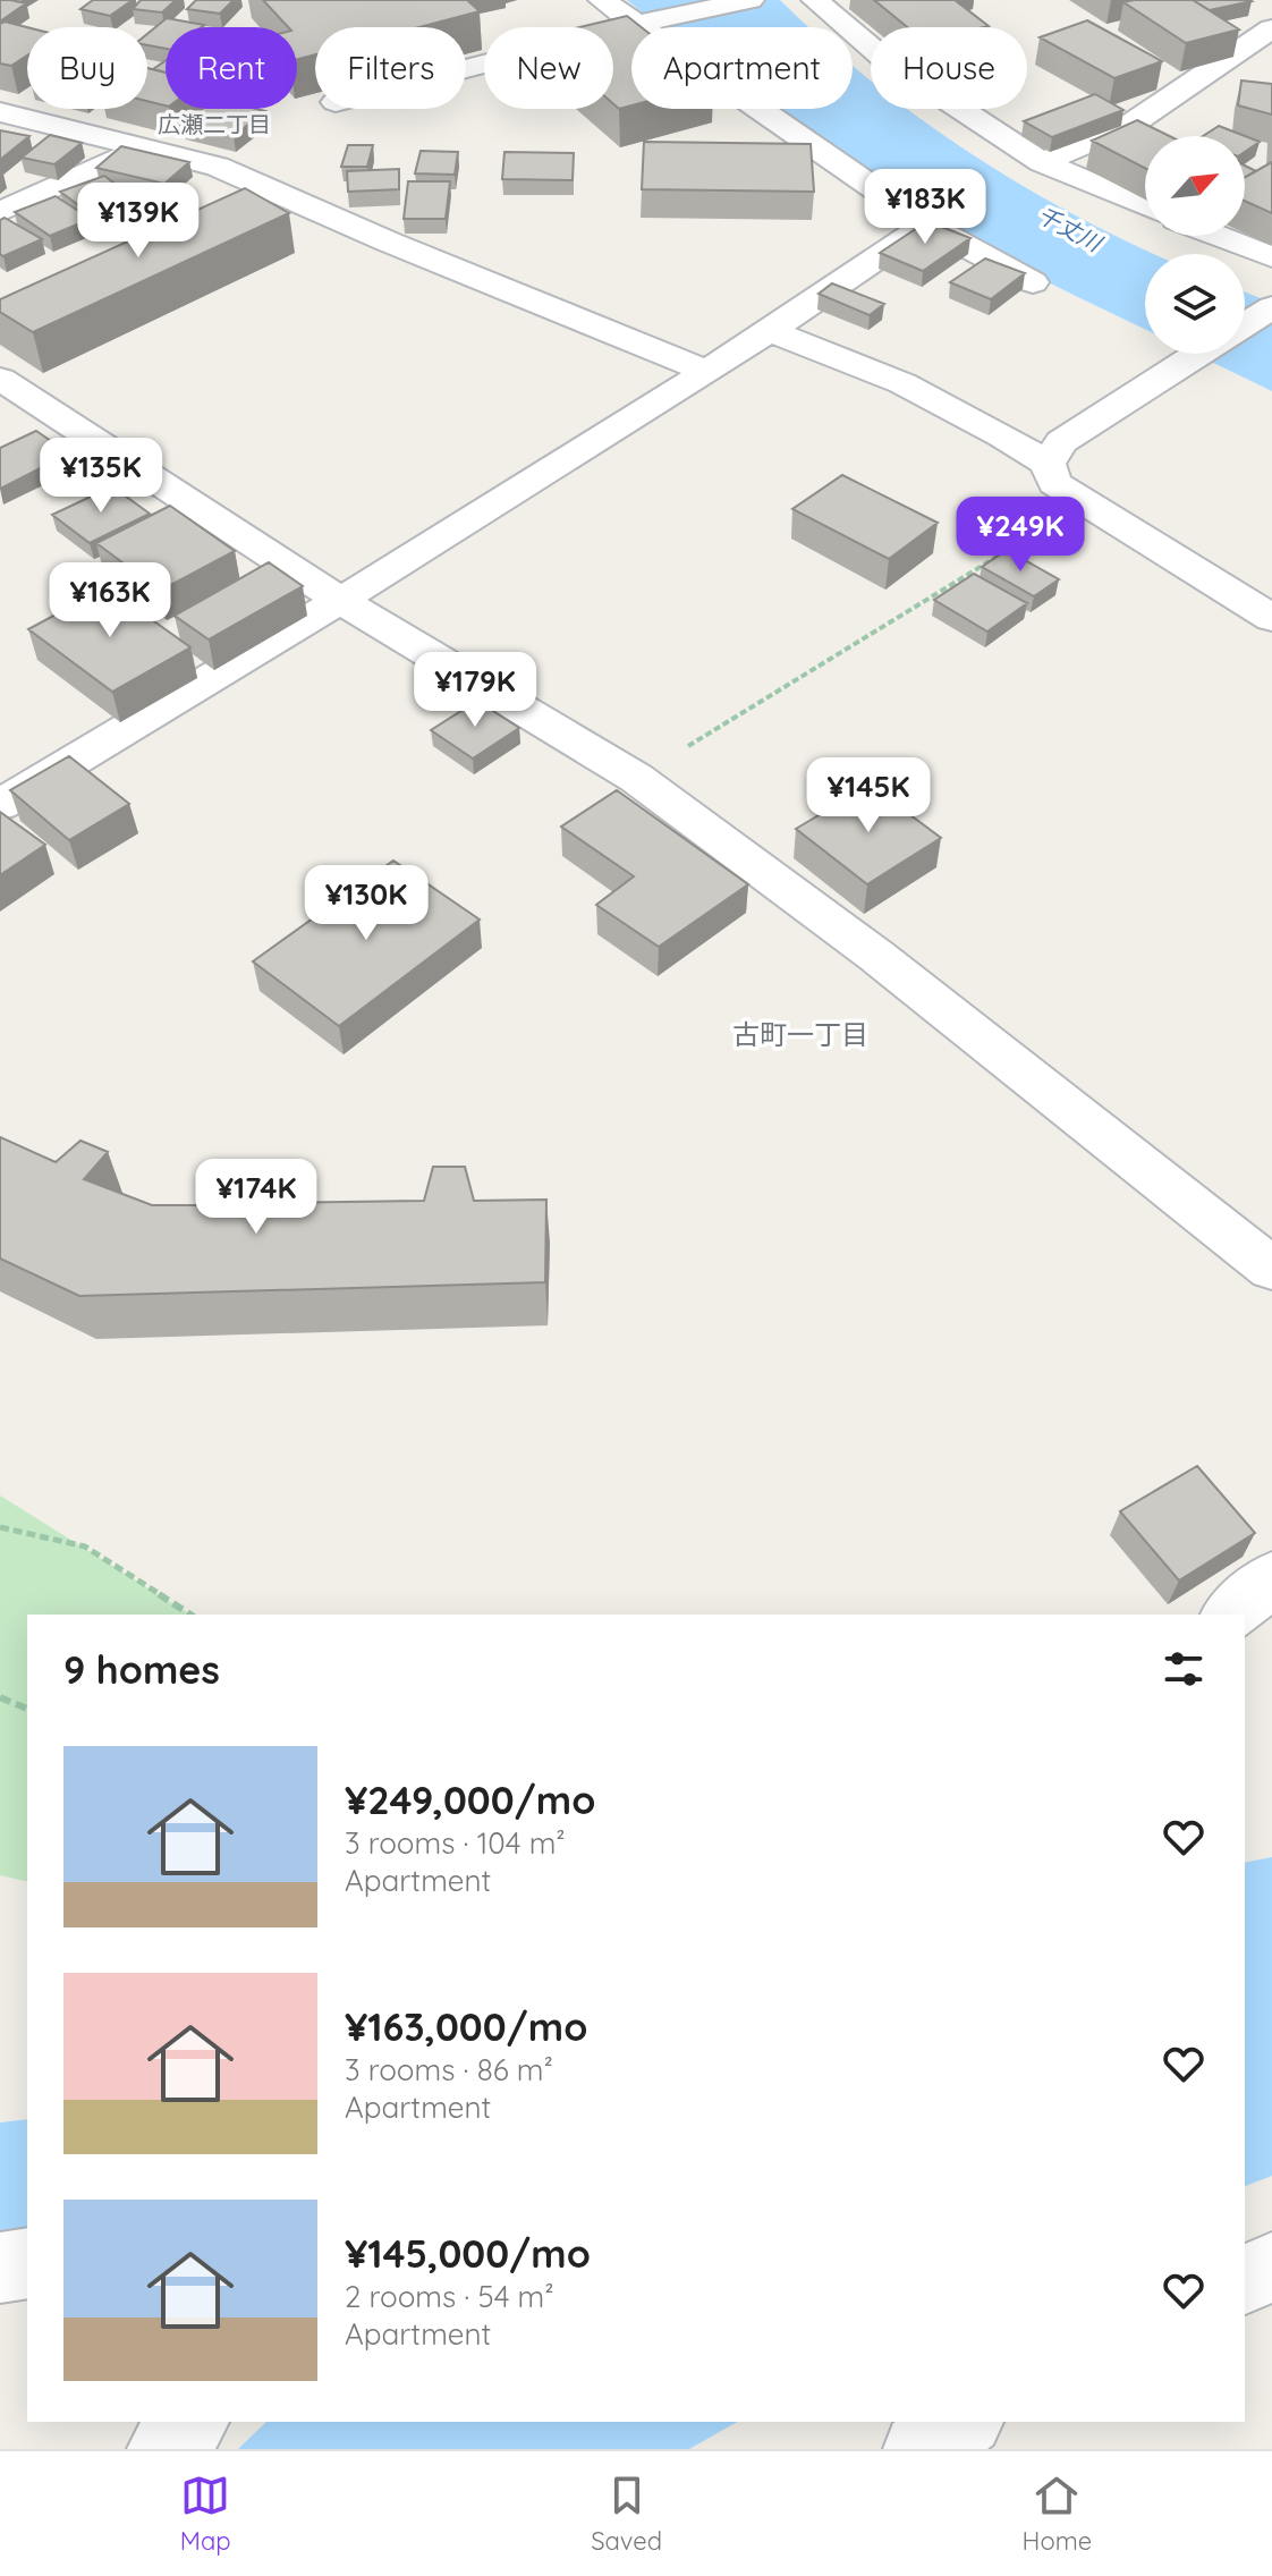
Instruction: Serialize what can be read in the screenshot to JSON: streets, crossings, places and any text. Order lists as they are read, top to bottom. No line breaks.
{"districts":["広瀬二丁目","古町一丁目"],"water":["千丈川"],"north":"top right","page":{"chip":["Buy","Rent","Filters","New","Apartment","House"],"price":["¥183K","¥139K","¥135K","¥249K","¥163K","¥179K","¥145K","¥130K","¥174K"],"heading":"9 homes","list":[{"name":"¥249,000/mo","note":"3 rooms · 104 m² · Apartment"},{"name":"¥163,000/mo","note":"3 rooms · 86 m² · Apartment"},{"name":"¥145,000/mo","note":"2 rooms · 54 m² · Apartment"}],"tabs":["Map","Saved","Home"]}}
